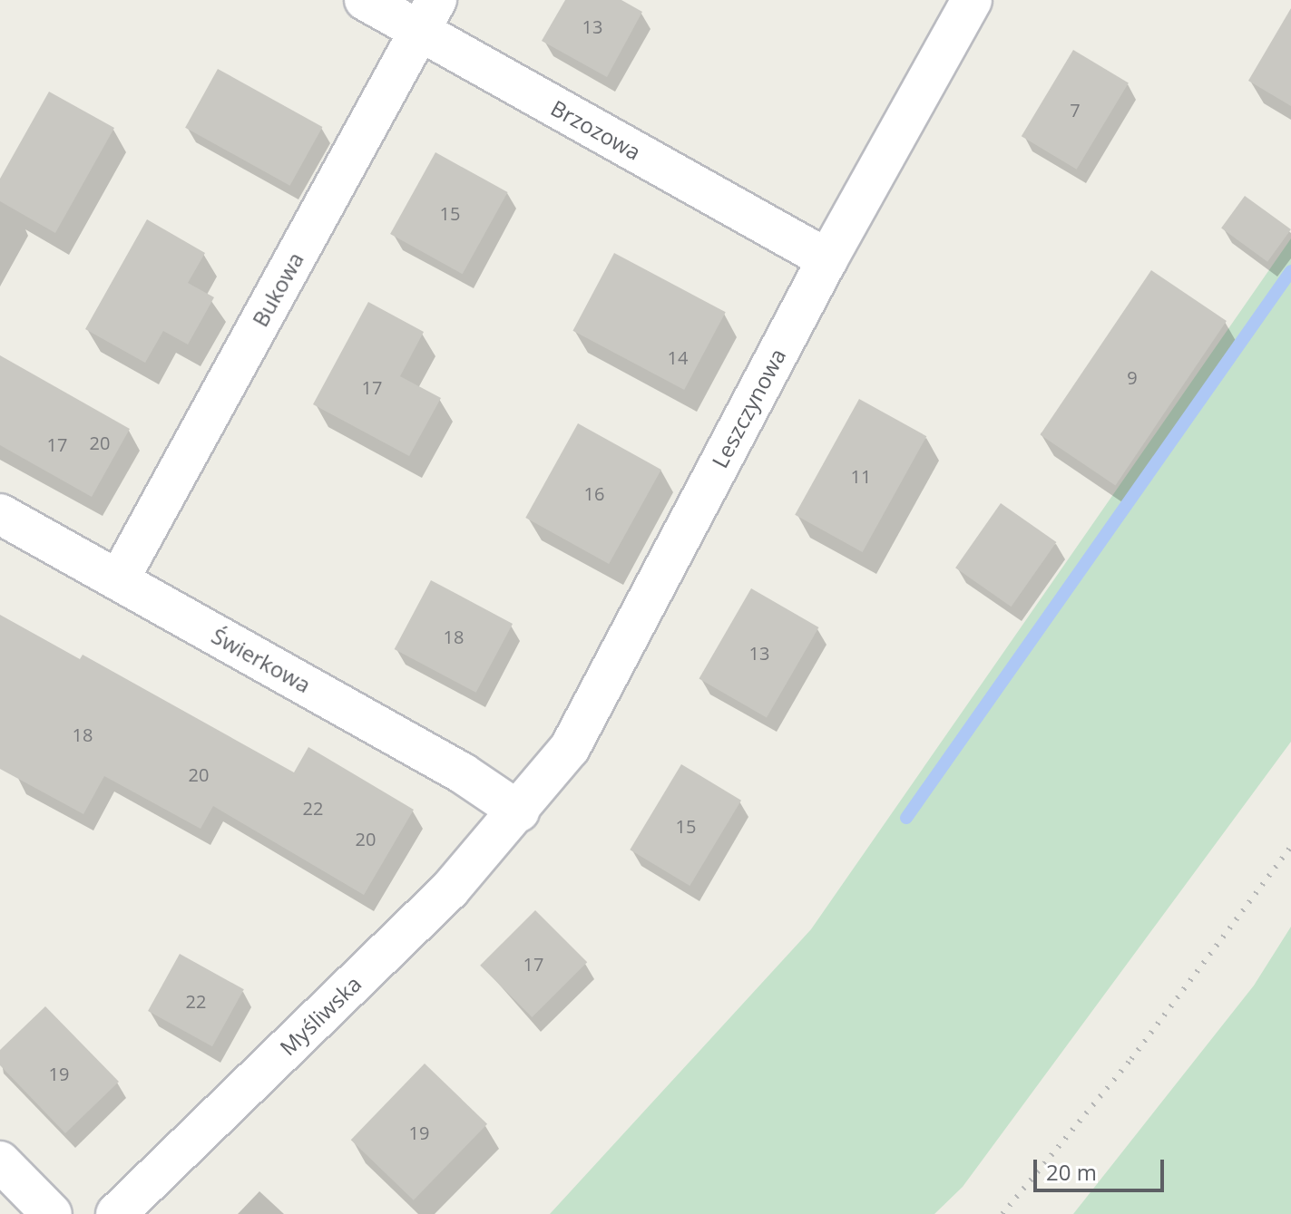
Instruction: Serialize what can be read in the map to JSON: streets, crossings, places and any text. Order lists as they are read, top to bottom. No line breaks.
{"streets":{"street":["Brzozowa","Bukowa","Leszczynowa","Świerkowa","Myśliwska"]},"crossings":[["Brzozowa","Bukowa"],["Brzozowa","Leszczynowa"],["Bukowa","Świerkowa"],["Leszczynowa","Świerkowa"],["Leszczynowa","Myśliwska"],["Świerkowa","Myśliwska"]],"house_numbers":["13","7","15","14","9","17","20","17","11","16","18","13","18","20","22","15","20","17","22","19","19"],"scale_bar":"20 m"}
